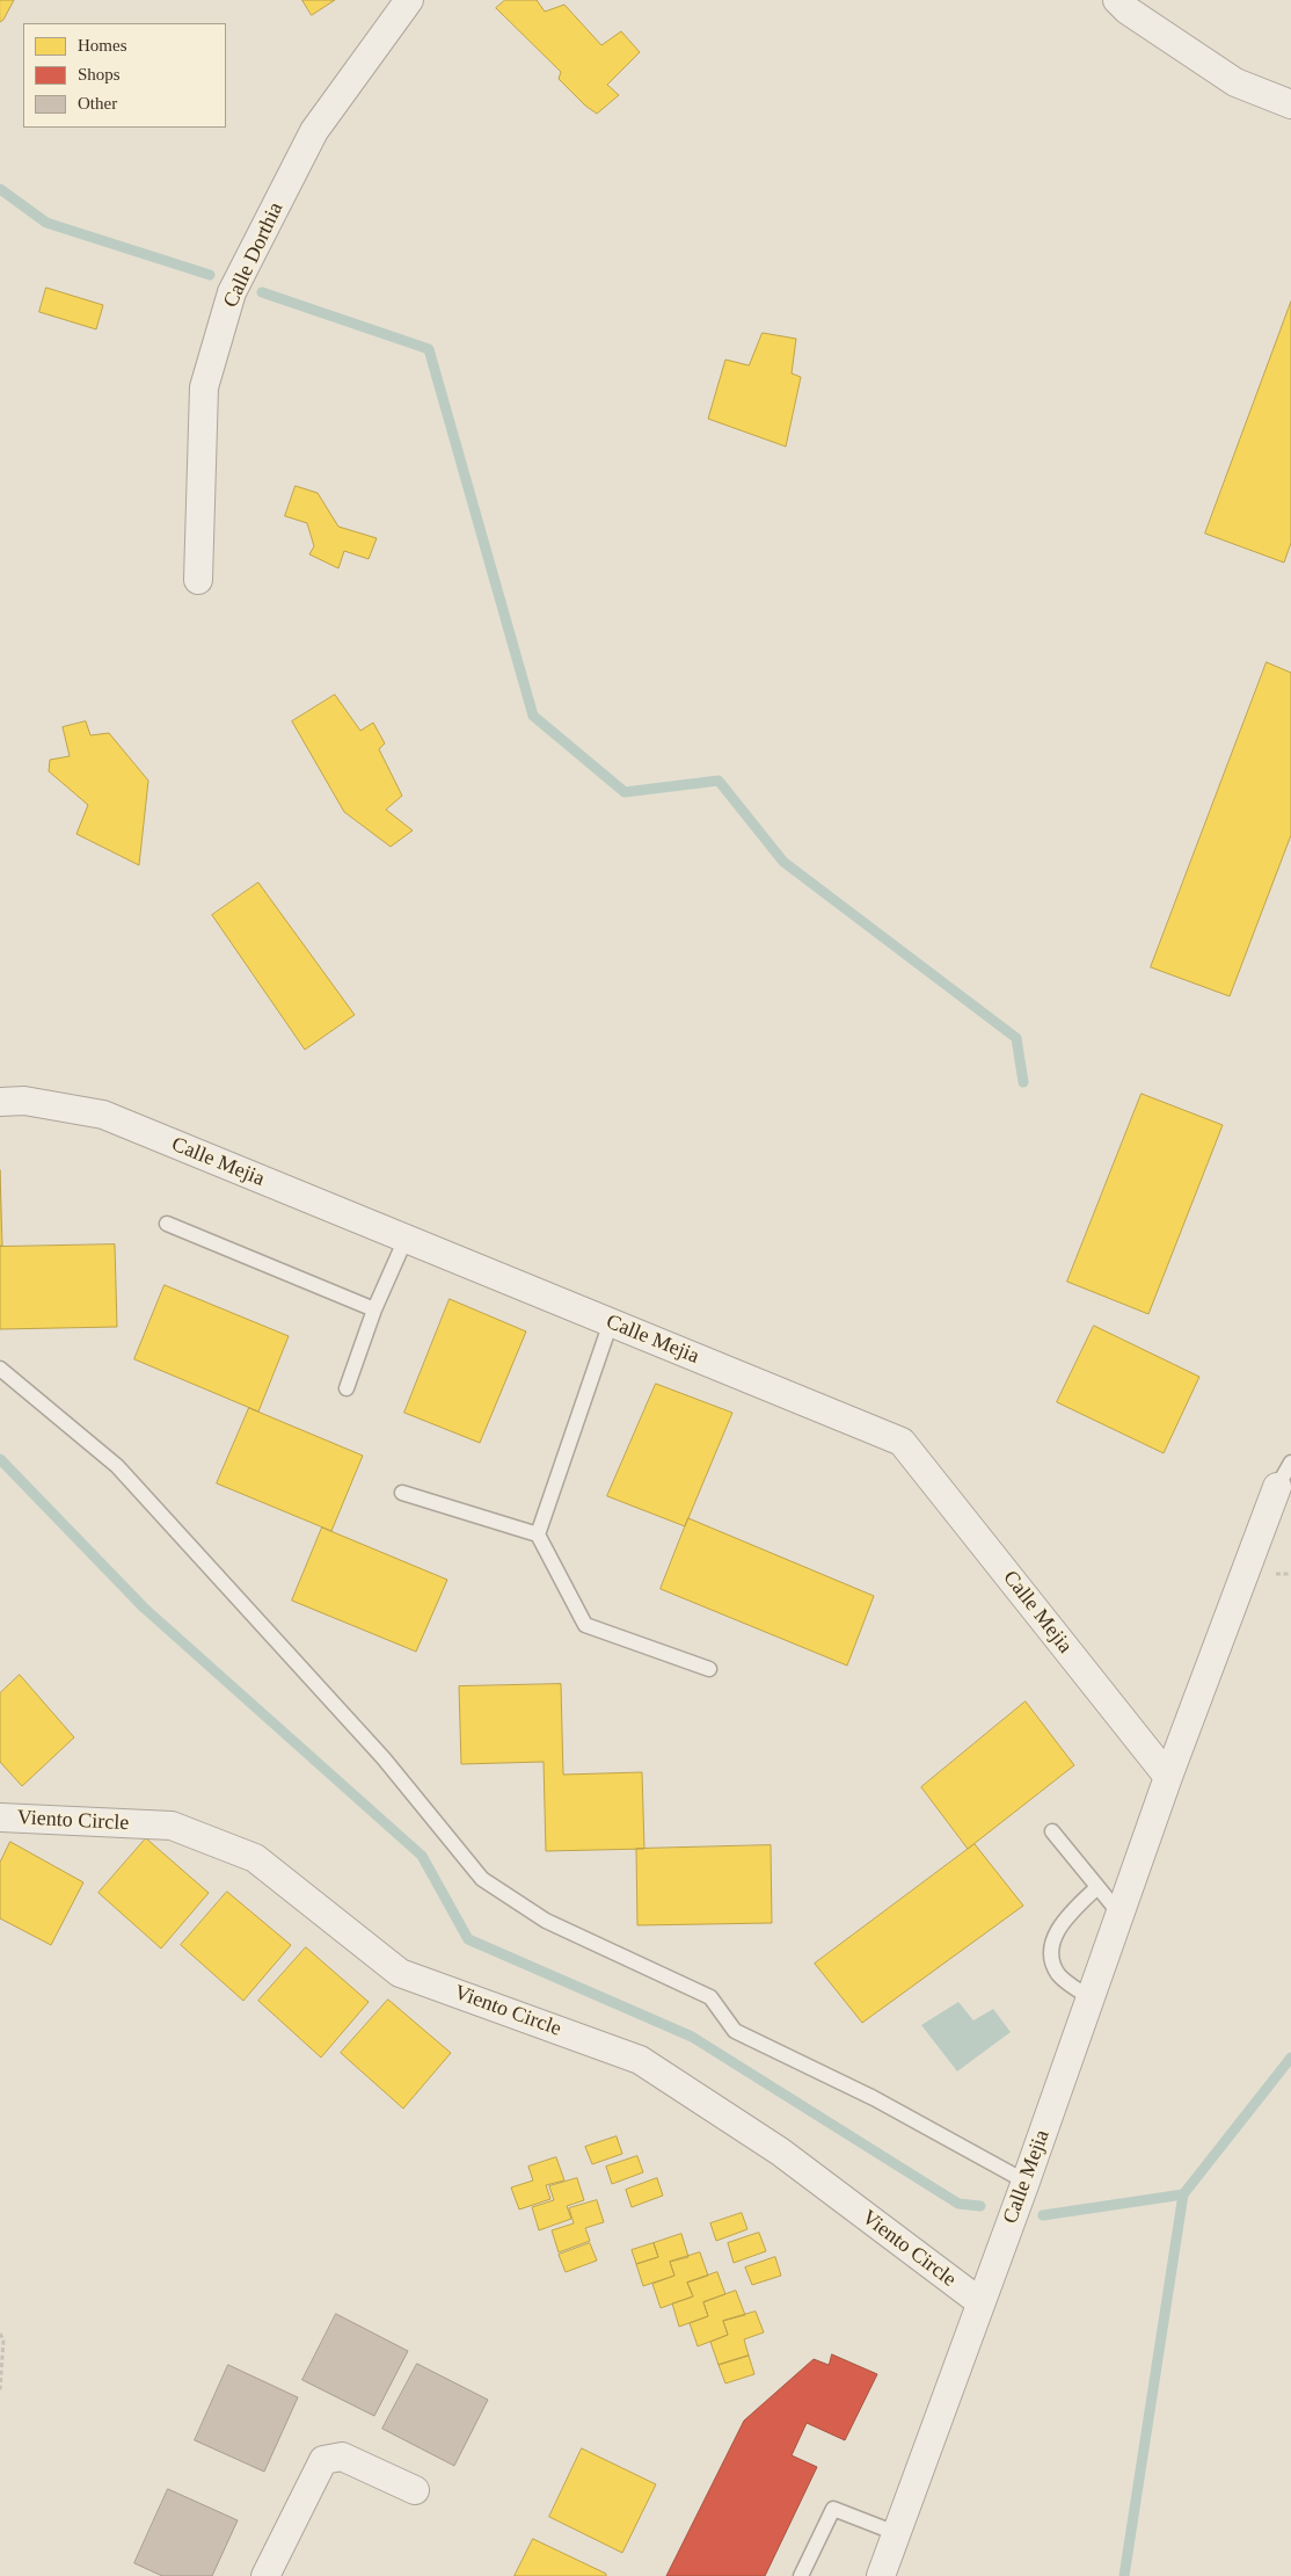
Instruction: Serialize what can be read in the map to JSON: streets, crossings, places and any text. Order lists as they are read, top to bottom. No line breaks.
{"streets":{"street":["Calle Dorthia","Calle Mejia","Viento Circle"]},"crossings":[["Calle Mejia","Viento Circle"]],"legend":["Homes","Shops","Other"]}
